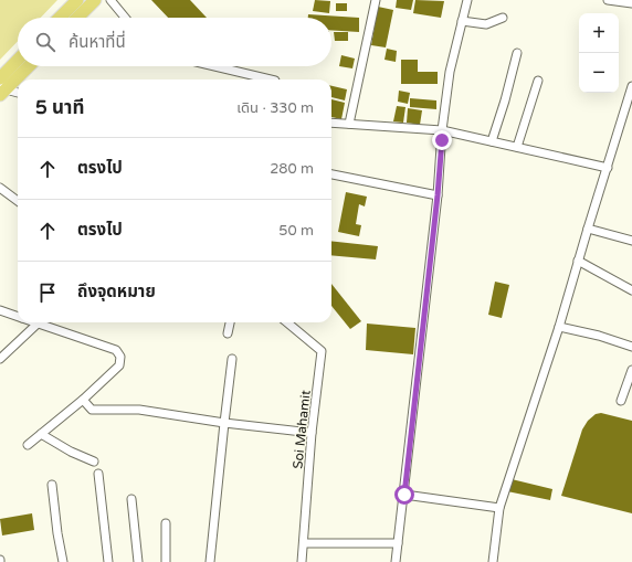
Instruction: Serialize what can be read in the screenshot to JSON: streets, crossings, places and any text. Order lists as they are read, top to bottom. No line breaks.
{"streets":{"street":["Soi Mahamit"]},"page":{"map_buttons":["+","−"],"search":"ค้นหาที่นี่","heading":["5 นาที","เดิน · 330 m"],"list":[["ตรงไป","280 m"],["ตรงไป","50 m"],"ถึงจุดหมาย"]}}
